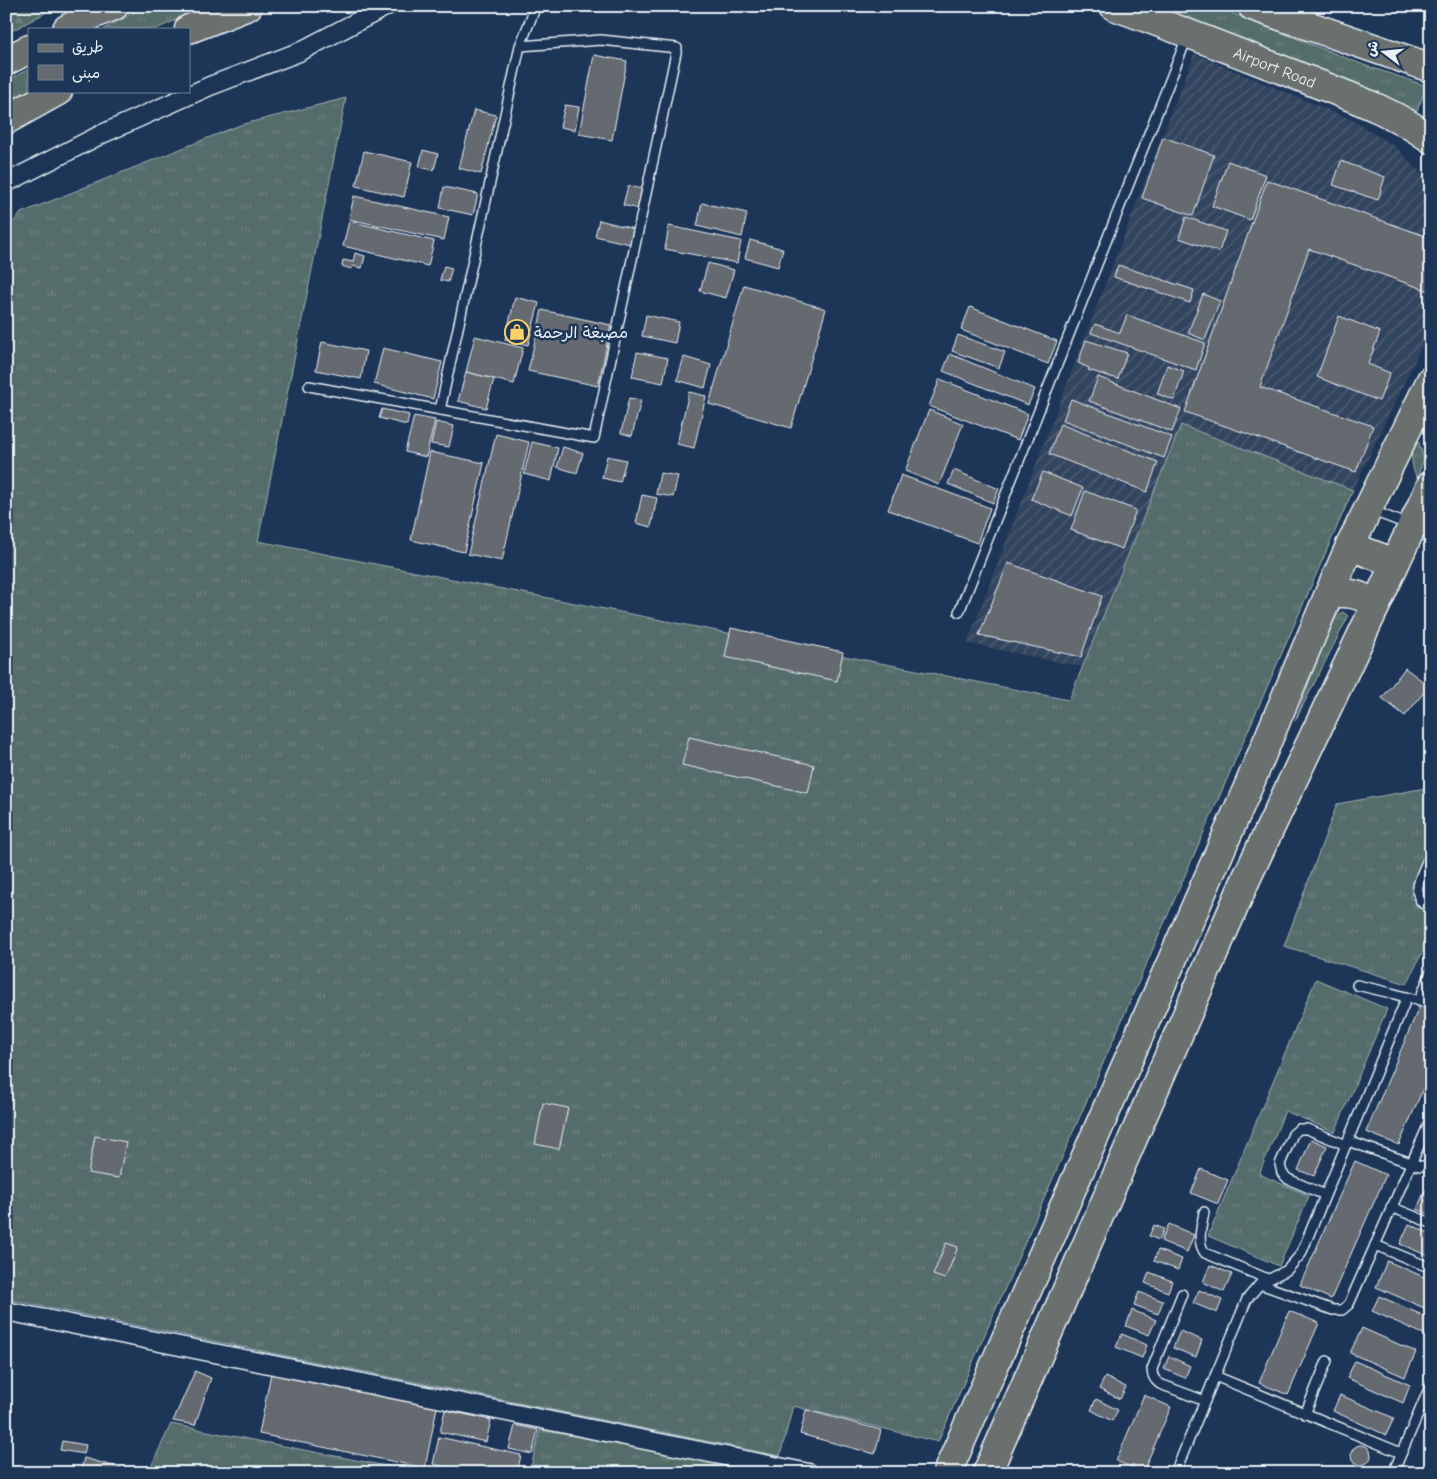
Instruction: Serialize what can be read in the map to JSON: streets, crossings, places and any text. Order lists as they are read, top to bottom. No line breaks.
{"streets":{"main road":["Airport Road"]},"places":{"shop":["مصبغة الرحمة"]},"legend":["طريق","مبنى"],"north":"left"}
